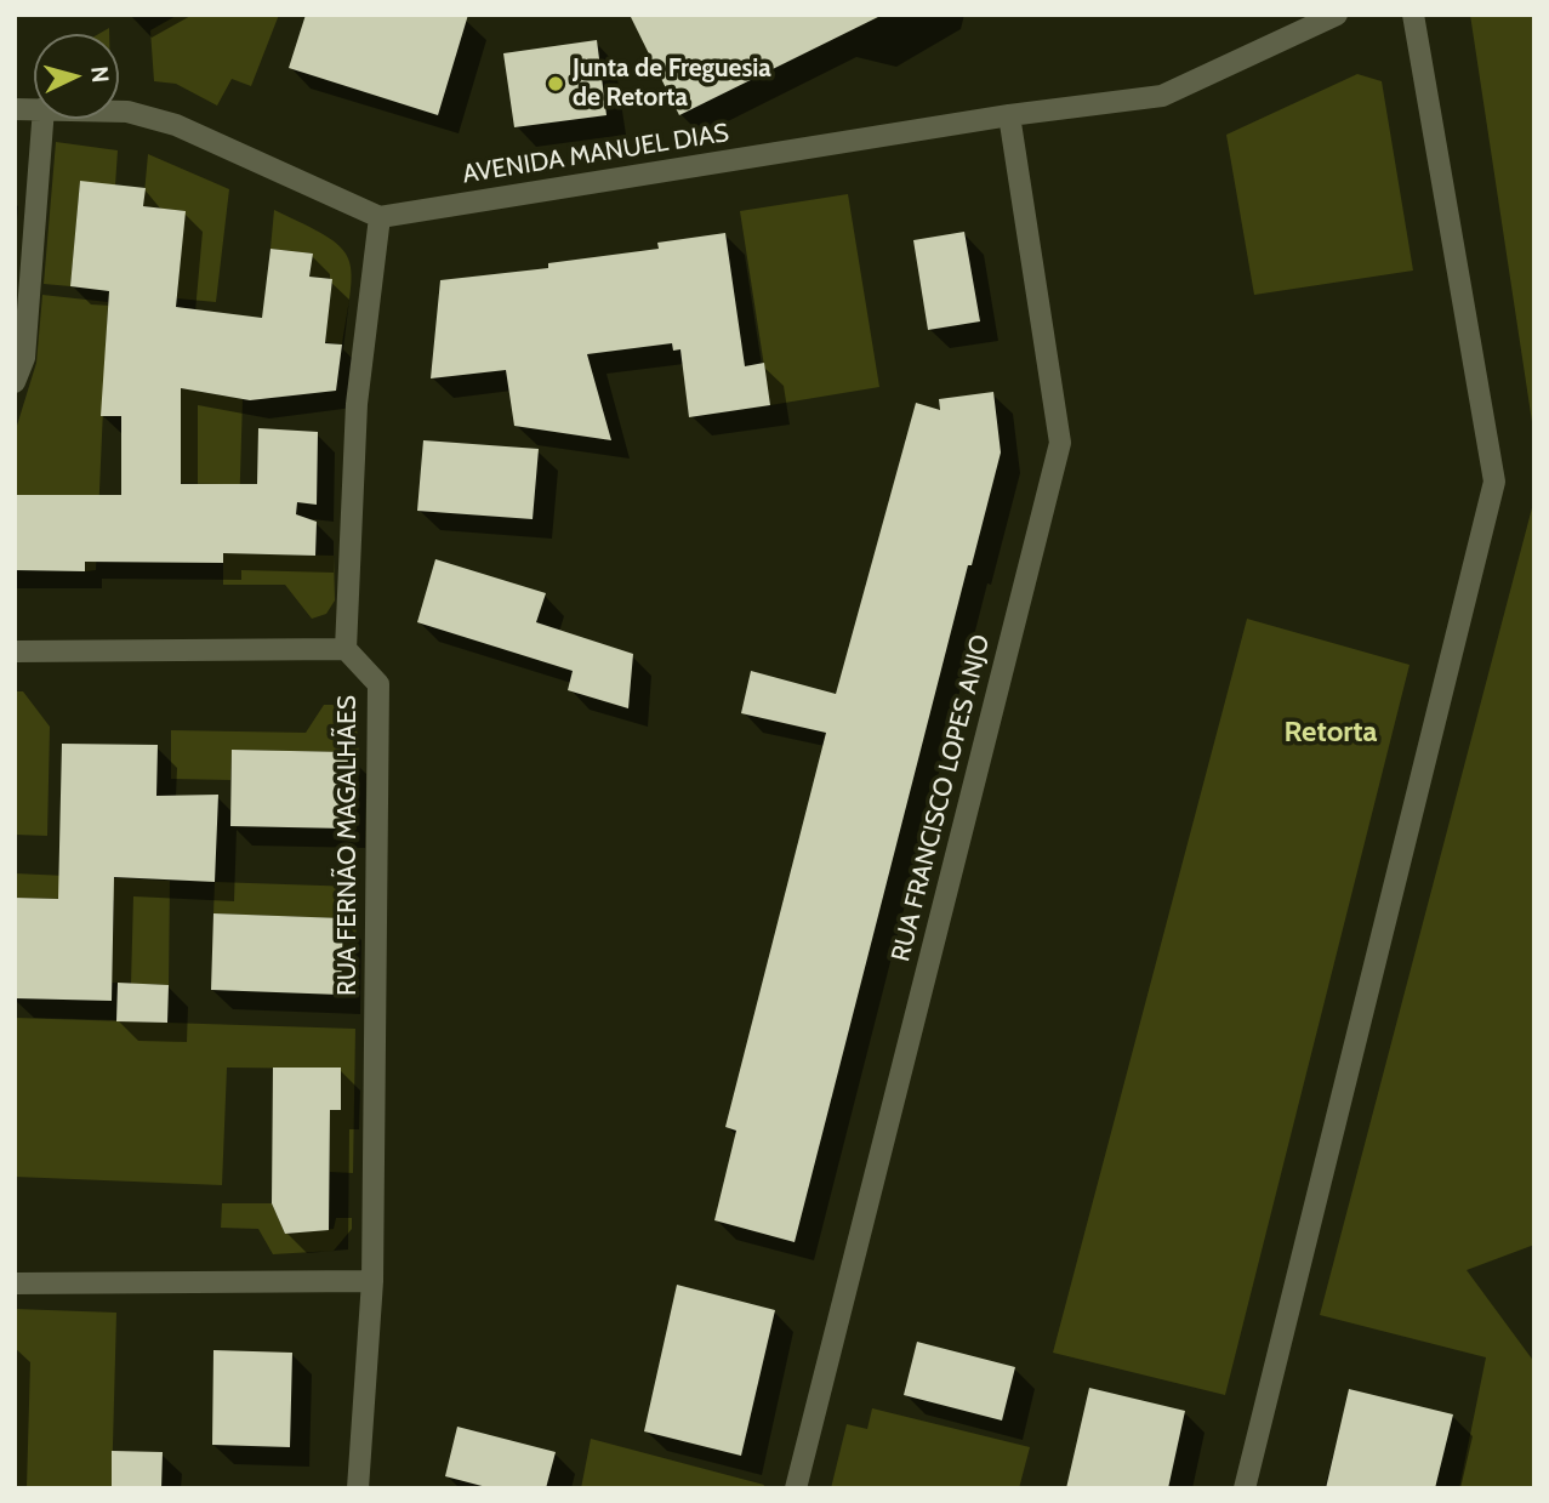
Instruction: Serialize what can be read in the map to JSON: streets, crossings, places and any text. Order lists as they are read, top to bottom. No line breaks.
{"streets":{"street":["AVENIDA MANUEL DIAS","RUA FRANCISCO LOPES ANJO","RUA FERNÃO MAGALHÃES"]},"crossings":[["AVENIDA MANUEL DIAS","RUA FRANCISCO LOPES ANJO"]],"districts":["Retorta"],"places":["Junta de Freguesia de Retorta"],"north":"right"}
